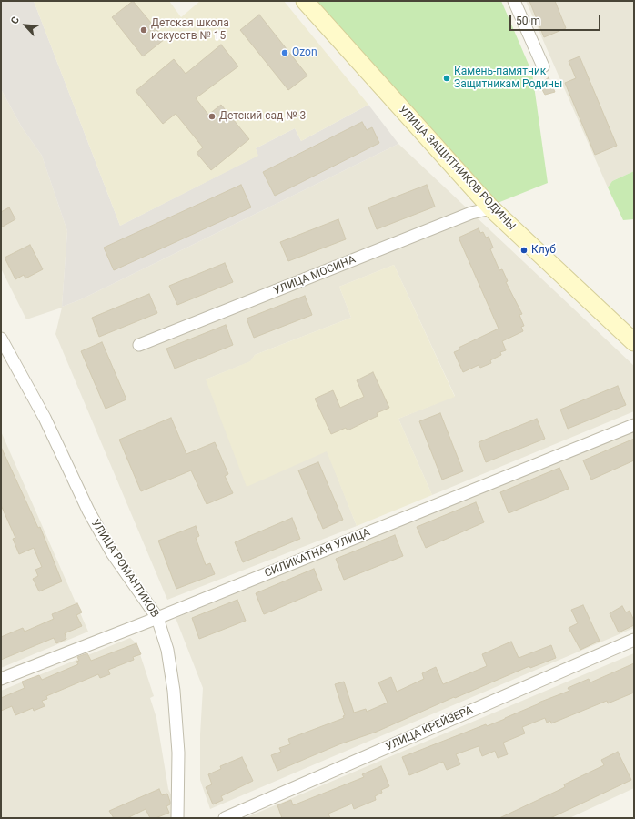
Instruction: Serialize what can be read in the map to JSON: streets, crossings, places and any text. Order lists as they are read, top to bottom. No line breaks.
{"streets":{"street":["УЛИЦА ЗАЩИТНИКОВ РОДИНЫ","УЛИЦА МОСИНА","СИЛИКАТНАЯ УЛИЦА","УЛИЦА РОМАНТИКОВ","УЛИЦА КРЕЙЗЕРА"]},"crossings":[["УЛИЦА ЗАЩИТНИКОВ РОДИНЫ","УЛИЦА МОСИНА"],["СИЛИКАТНАЯ УЛИЦА","УЛИЦА РОМАНТИКОВ"]],"places":["Детская школа искусств № 15","Ozon","Камень-памятник Защитникам Родины","Детский сад № 3","Клуб"],"scale_bar":"50 m","north":"top left"}
